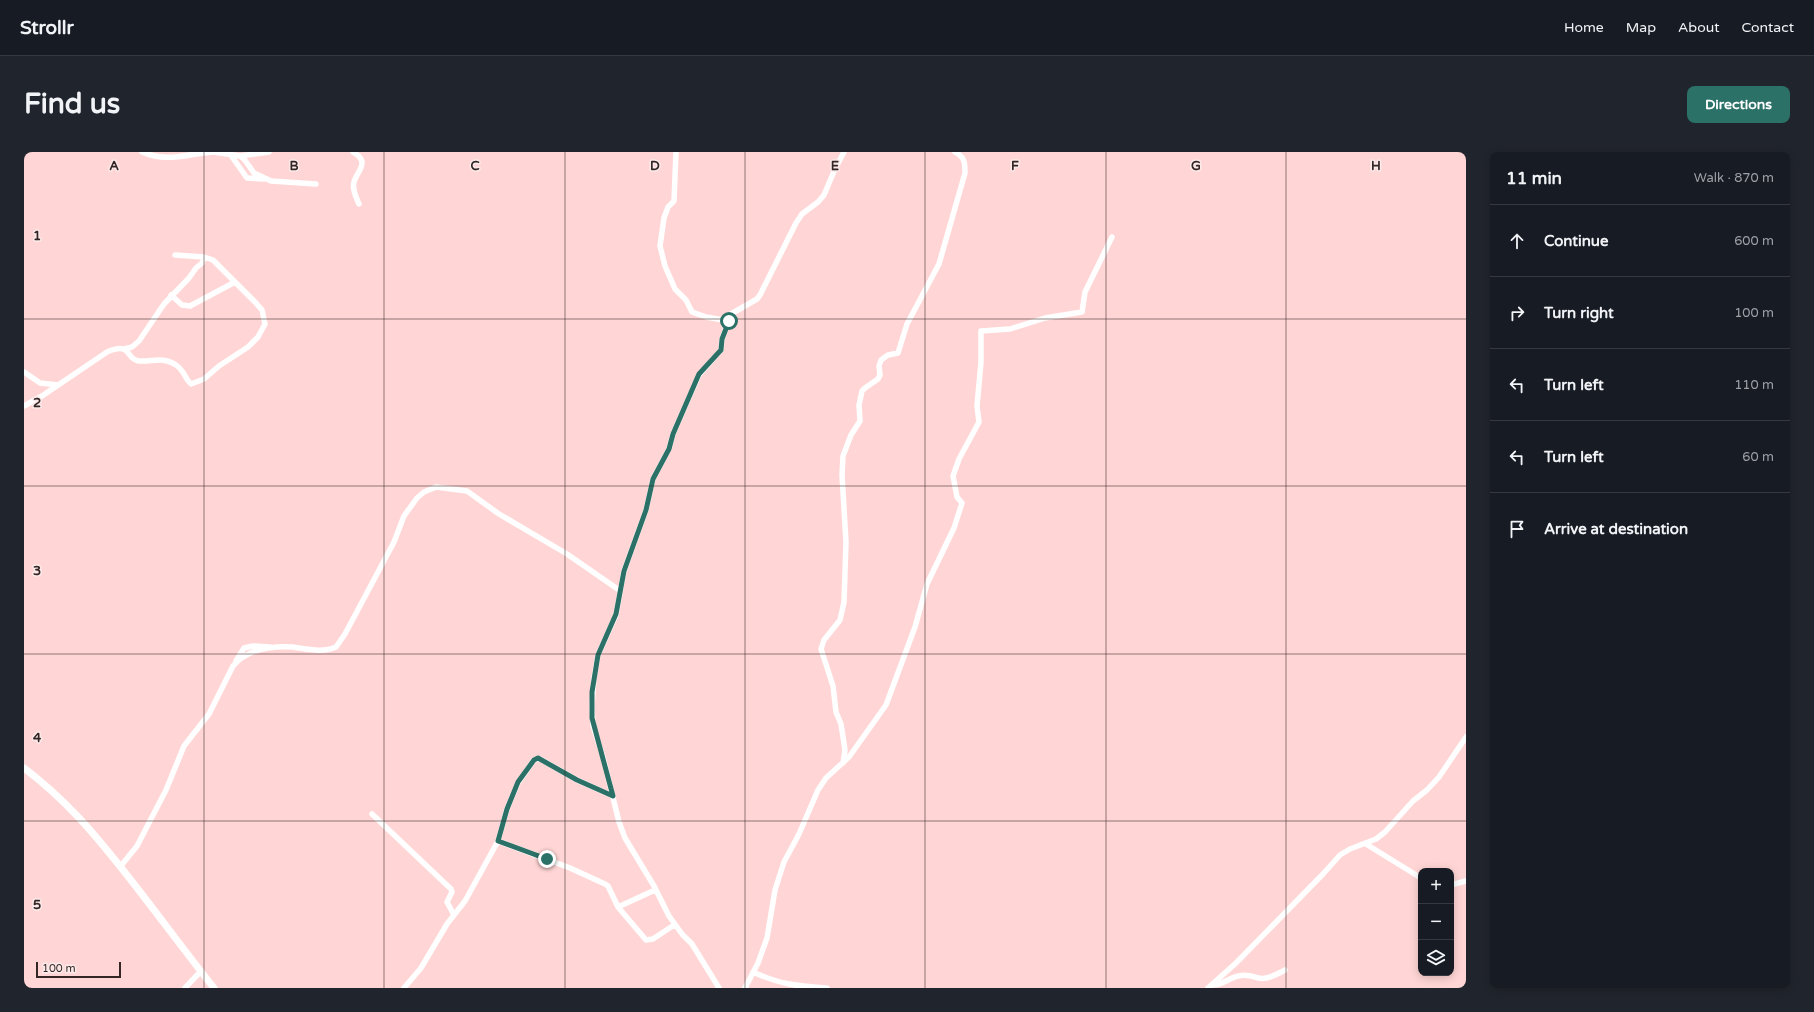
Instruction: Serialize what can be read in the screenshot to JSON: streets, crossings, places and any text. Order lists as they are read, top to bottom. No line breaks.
{"scale_bar":"100 m","page":{"header":"Strollr","nav":["Home","Map","About","Contact"],"buttons":"Directions","title":"Find us","heading":["11 min","Walk · 870 m"],"list":[["Continue","600 m"],["Turn right","100 m"],["Turn left","110 m"],["Turn left","60 m"],"Arrive at destination"],"map_buttons":["+","−"],"scale":"100 m"},"grid":{"columns":["A","B","C","D","E","F","G","H"],"rows":["1","2","3","4","5"]}}
